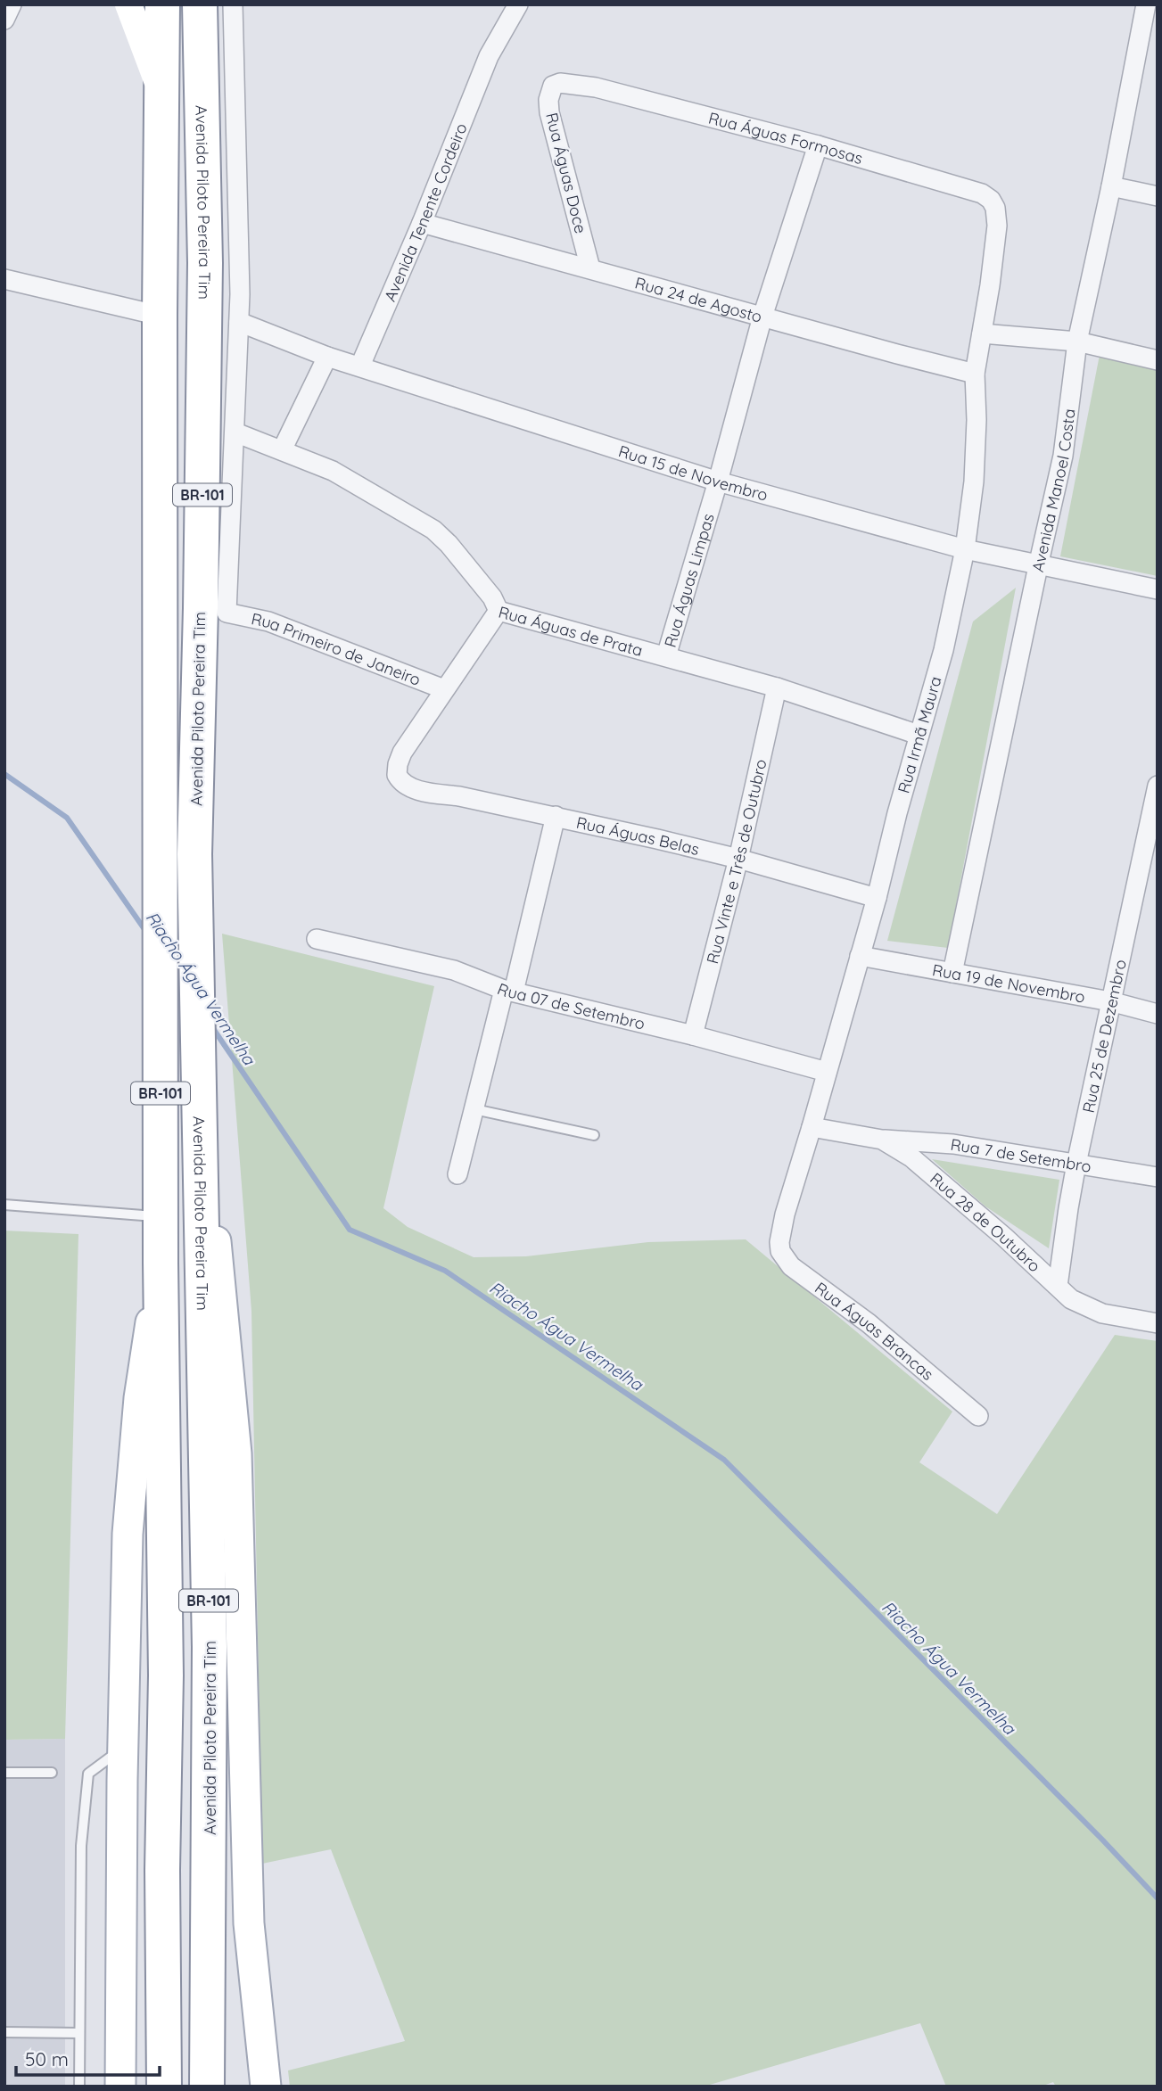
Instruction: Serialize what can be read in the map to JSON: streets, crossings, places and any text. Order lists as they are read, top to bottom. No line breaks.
{"streets":{"highway":["Avenida Piloto Pereira Tim","BR-101"],"street":["Rua Águas Formosas","Rua Águas Doce","Avenida Tenente Cordeiro","Rua 24 de Agosto","Rua 15 de Novembro","Avenida Manoel Costa","Rua Águas Limpas","Rua Águas de Prata","Rua Primeiro de Janeiro","Rua Irmã Maura","Rua Águas Belas","Rua Vinte e Três de Outubro","Rua 19 de Novembro","Rua 07 de Setembro","Rua 25 de Dezembro","Rua 7 de Setembro","Rua 28 de Outubro","Rua Águas Brancas"]},"crossings":[["Rua Águas Formosas","Rua Águas Doce"],["Rua Águas Formosas","Rua Águas Limpas"],["Rua Águas Formosas","Rua Irmã Maura"],["Rua Águas Doce","Rua 24 de Agosto"],["Avenida Tenente Cordeiro","Rua 24 de Agosto"],["Avenida Tenente Cordeiro","Rua 15 de Novembro"],["Rua 24 de Agosto","Rua Águas Limpas"],["Rua 24 de Agosto","Rua Irmã Maura"],["Rua 15 de Novembro","Avenida Manoel Costa"],["Rua 15 de Novembro","Rua Águas Limpas"],["Rua 15 de Novembro","Rua Irmã Maura"],["Avenida Manoel Costa","Rua 19 de Novembro"],["Rua Águas Limpas","Rua Águas de Prata"],["Rua Águas de Prata","Rua Primeiro de Janeiro"],["Rua Águas de Prata","Rua Irmã Maura"],["Rua Águas de Prata","Rua Vinte e Três de Outubro"],["Rua Primeiro de Janeiro","Rua Águas Belas"],["Rua Irmã Maura","Rua Águas Belas"],["Rua Irmã Maura","Rua 19 de Novembro"],["Rua Irmã Maura","Rua 07 de Setembro"],["Rua Irmã Maura","Rua 28 de Outubro"],["Rua Irmã Maura","Rua Águas Brancas"],["Rua Águas Belas","Rua Vinte e Três de Outubro"],["Rua Vinte e Três de Outubro","Rua 07 de Setembro"],["Rua 19 de Novembro","Rua 25 de Dezembro"],["Rua 25 de Dezembro","Rua 7 de Setembro"],["Rua 25 de Dezembro","Rua 28 de Outubro"],["Rua 7 de Setembro","Rua 28 de Outubro"]],"water":["Riacho Água Vermelha"],"scale_bar":"50 m"}
